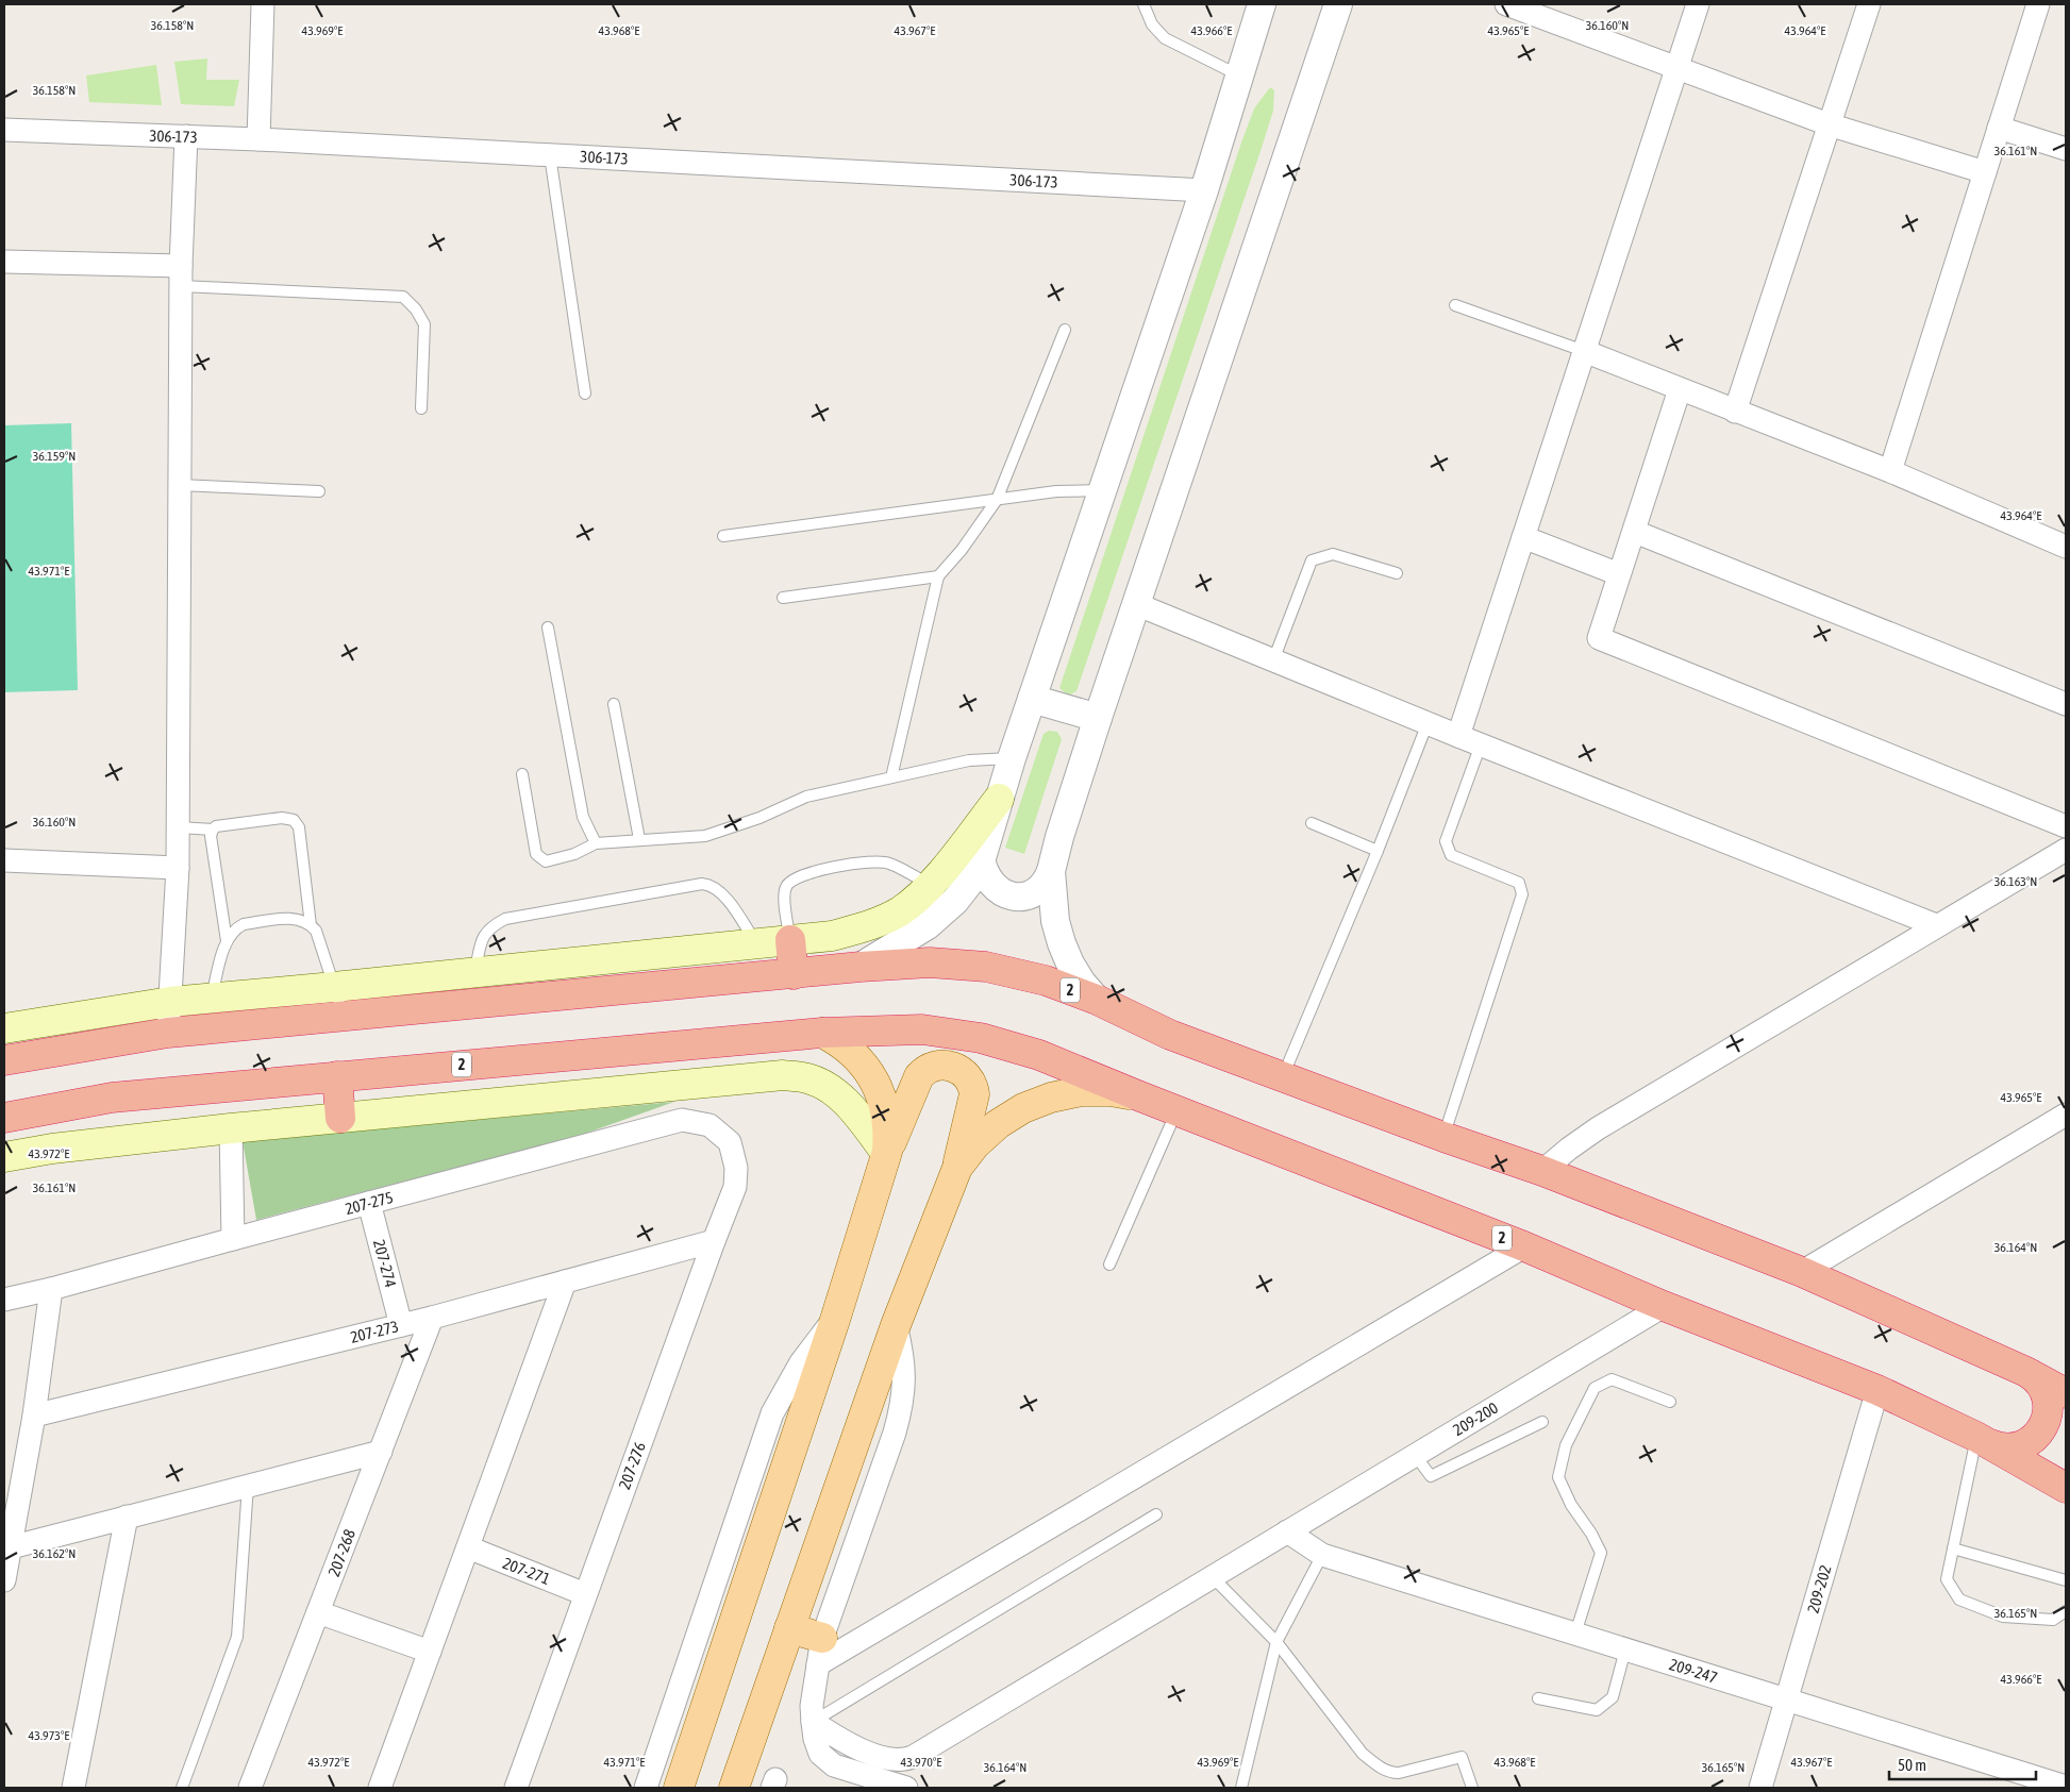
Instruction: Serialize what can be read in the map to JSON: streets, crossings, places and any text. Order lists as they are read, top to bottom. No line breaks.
{"streets":{"highway":["2"],"street":["306-173","207-275","207-274","207-273","209-200","207-276","207-268","207-271","209-202","209-247"]},"crossings":[["2","209-200"],["2","209-202"],["207-275","207-274"],["207-275","207-276"],["207-274","207-273"],["207-273","207-276"],["207-273","207-268"],["209-200","209-247"],["207-276","207-271"],["209-202","209-247"]],"scale_bar":"50 m","coordinates":["36.158°N","36.160°N","43.969°E","43.968°E","43.967°E","43.966°E","43.965°E","43.964°E","36.161°N","36.159°N","43.971°E","36.163°N","43.972°E","36.164°N","36.162°N","36.165°N","43.973°E","43.970°E"]}
